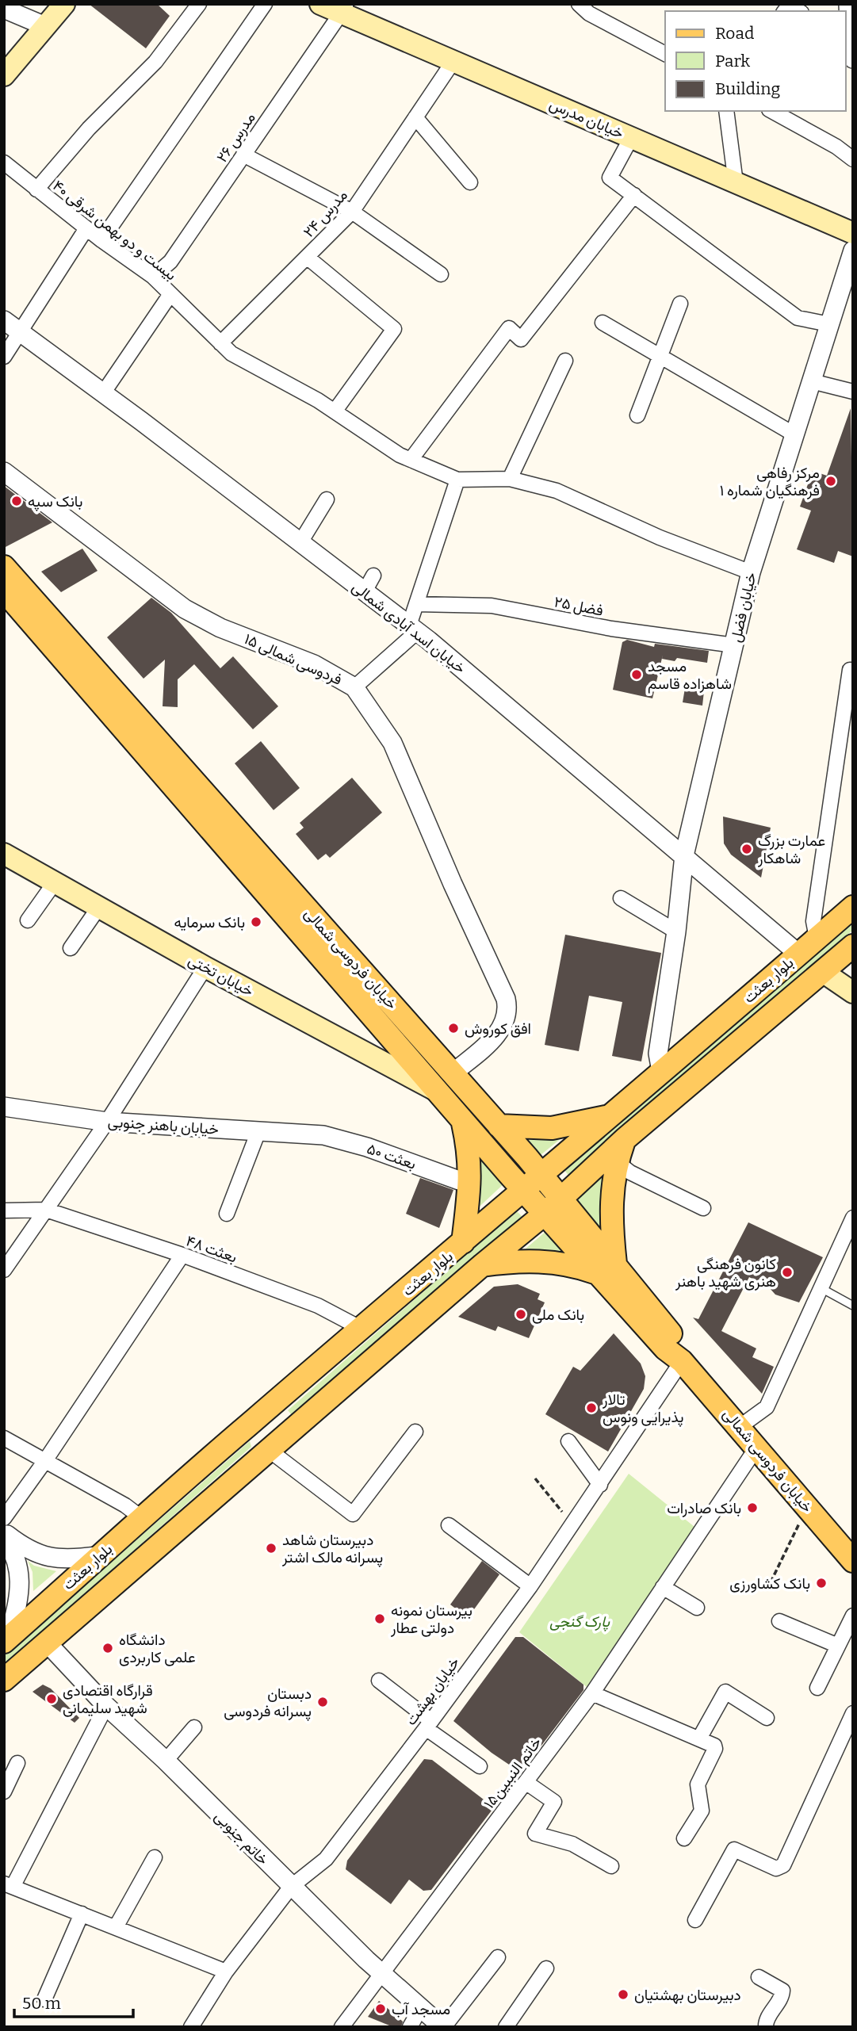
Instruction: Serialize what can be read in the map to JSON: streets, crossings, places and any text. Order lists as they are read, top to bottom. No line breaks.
{"streets":{"main road":["خیابان مدرس","خیابان فردوسی شمالی","خیابان تختی","بلوار بعثت"],"street":["مدرس ۲۶","مدرس ۲۴","بیست و دو بهمن شرقی ۴۰","فضل ۲۵","خیابان فضل","خیابان اسد آبادی شمالی","فردوسی شمالی ۱۵","خیابان باهنر جنوبی","بعثت ۵۰","بعثت ۴۸","خیابان بهشت","خاتم النببین۱۵","خاتم جنوبی"]},"crossings":[["خیابان مدرس","مدرس ۲۶"],["خیابان مدرس","مدرس ۲۴"],["مدرس ۲۶","بیست و دو بهمن شرقی ۴۰"],["مدرس ۲۴","بیست و دو بهمن شرقی ۴۰"],["فضل ۲۵","خیابان فضل"],["خیابان فضل","خیابان اسد آبادی شمالی"],["خیابان فضل","بلوار بعثت"],["خیابان اسد آبادی شمالی","بلوار بعثت"],["فردوسی شمالی ۱۵","خیابان فردوسی شمالی"],["خیابان فردوسی شمالی","خیابان تختی"],["خیابان فردوسی شمالی","بلوار بعثت"],["خیابان فردوسی شمالی","خیابان بهشت"],["خیابان فردوسی شمالی","خاتم النببین۱۵"],["بلوار بعثت","بعثت ۴۸"],["بلوار بعثت","خاتم جنوبی"],["خیابان باهنر جنوبی","بعثت ۵۰"],["خیابان بهشت","خاتم جنوبی"],["خاتم النببین۱۵","خاتم جنوبی"]],"parks":["پارک گنجی"],"places":["مرکز رفاهی فرهنگیان شماره ۱","بانک سپه","مسجد شاهزاده قاسم","عمارت بزرگ شاهکار","بانک سرمایه","افق کوروش","کانون فرهنگی هنری شهید باهنر","بانک ملی","تالار پذیرایی ونوس","بانک صادرات","دبیرستان شاهد پسرانه مالک اشتر","بانک کشاورزی","بیرستان نمونه دولتی عطار","دانشگاه علمی کاربردی","قرارگاه اقتصادی شهید سلیمانی","دبستان پسرانه فردوسی","دبیرستان بهشتیان","مسجد آب"],"legend":["Road","Park","Building"],"scale_bar":"50 m"}
